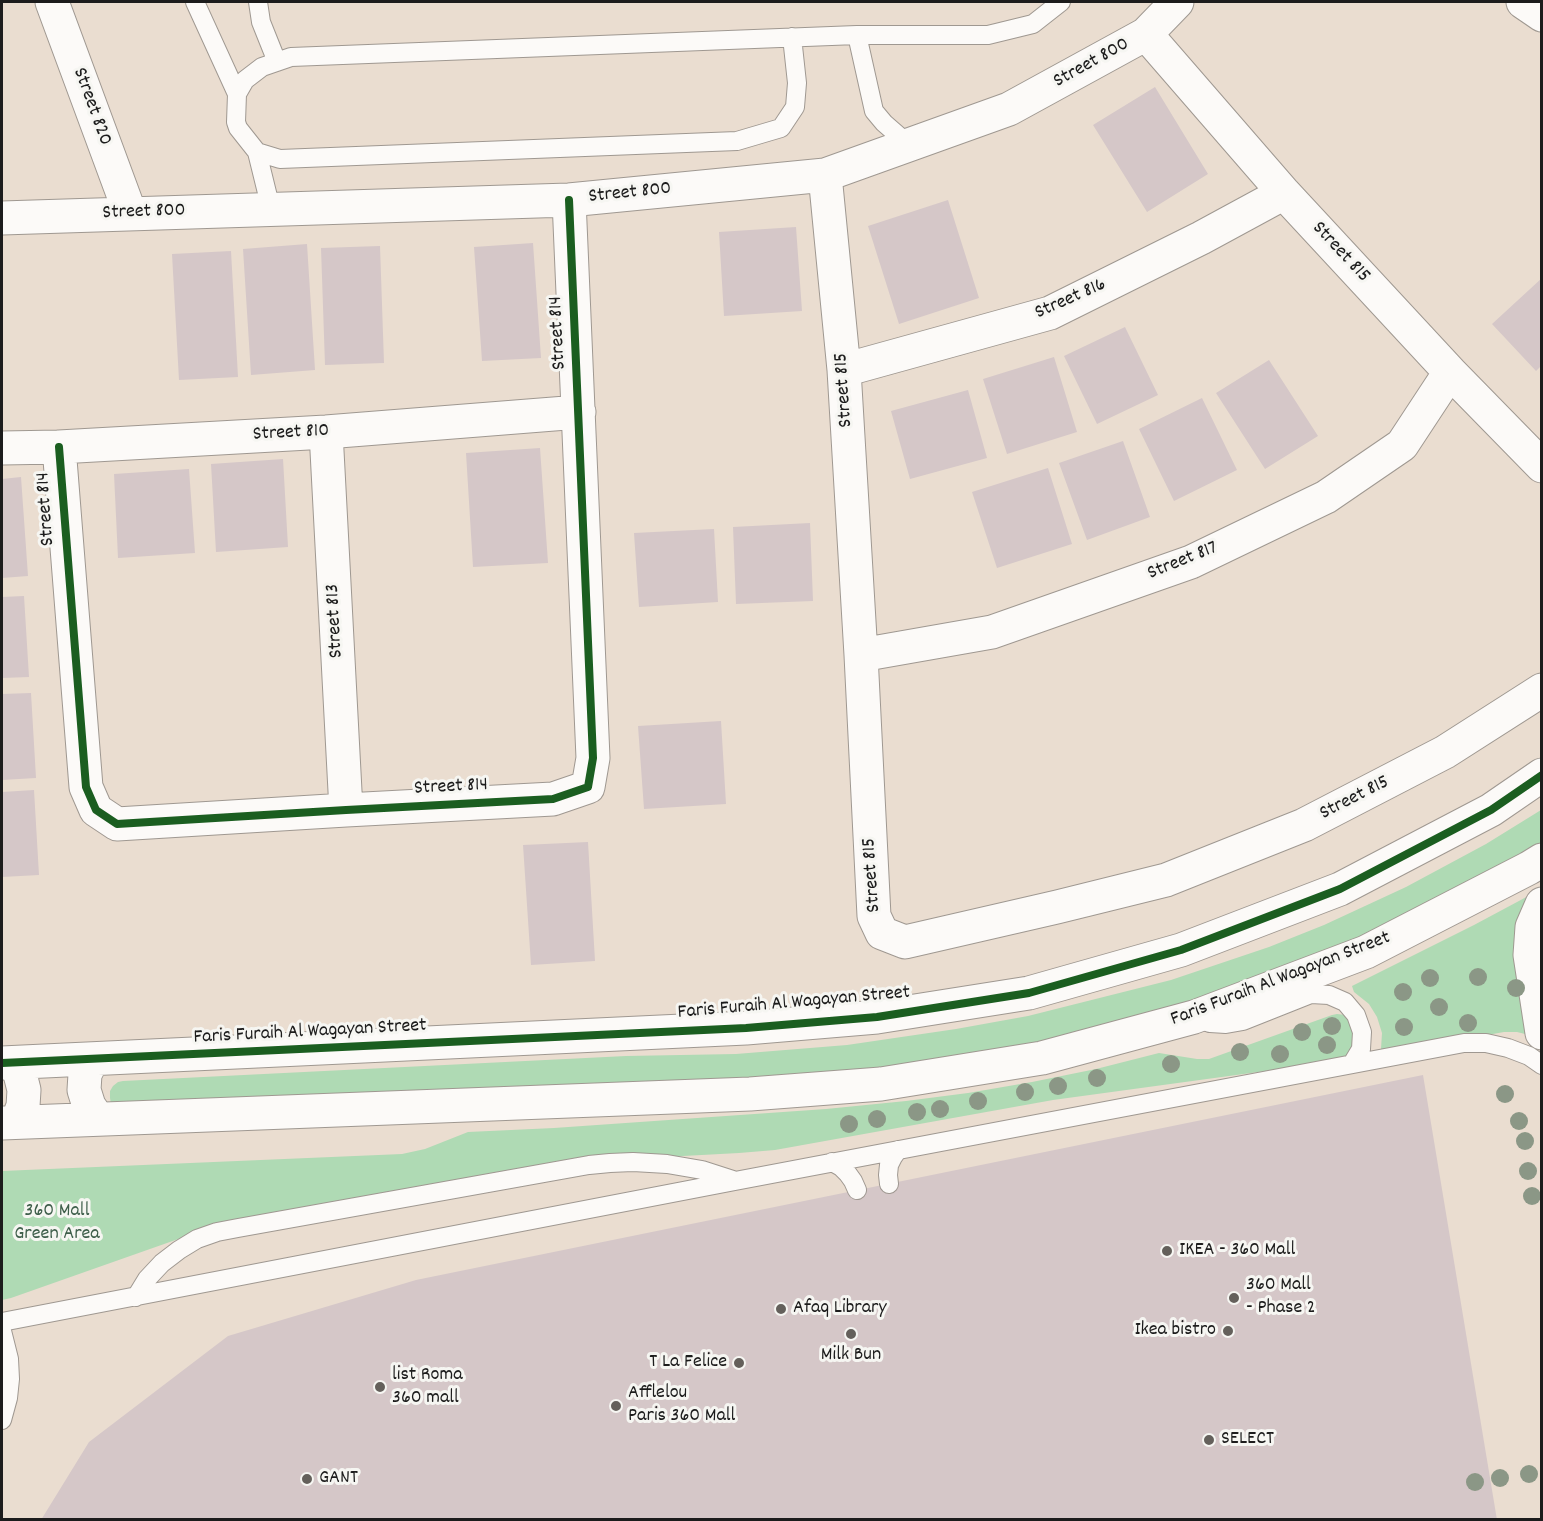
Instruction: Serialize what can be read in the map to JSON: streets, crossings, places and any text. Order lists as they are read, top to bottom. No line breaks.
{"streets":{"street":["Street 800","Street 820","Street 815","Street 816","Street 814","Street 810","Street 817","Street 813","Faris Furaih Al Wagayan Street"]},"crossings":[["Street 800","Street 820"],["Street 800","Street 815"],["Street 800","Street 814"],["Street 815","Street 816"],["Street 815","Street 817"],["Street 814","Street 810"],["Street 814","Street 813"],["Street 810","Street 813"]],"parks":["360 Mall Green Area"],"places":["IKEA - 360 Mall","360 Mall - Phase 2","Afaq Library","Ikea bistro","Milk Bun","T La Felice","list Roma 360 mall","Afflelou Paris 360 Mall","SELECT","GANT"]}
